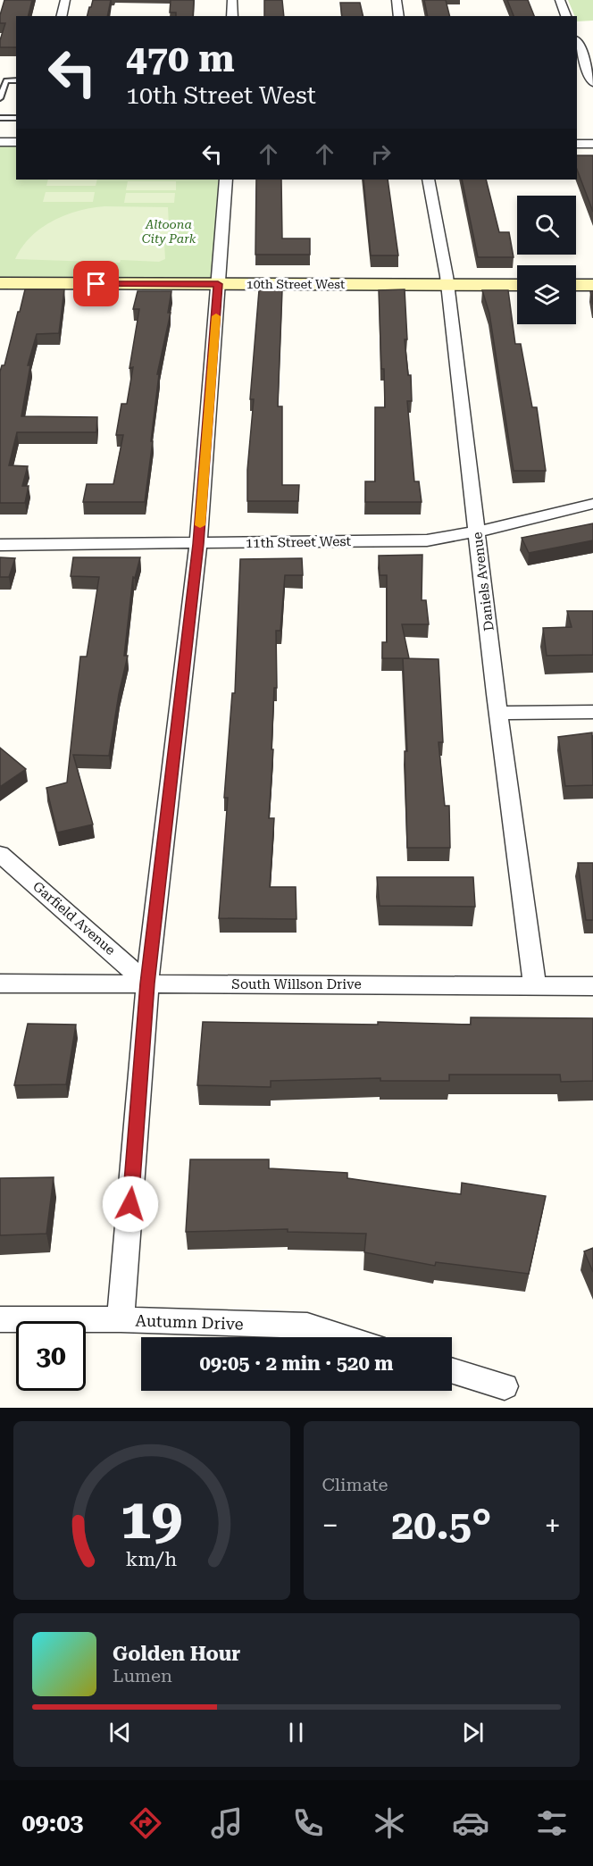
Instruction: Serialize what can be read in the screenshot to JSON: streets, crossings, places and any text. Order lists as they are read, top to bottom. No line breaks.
{"streets":{"street":["10th Street West","11th Street West","Daniels Avenue","Garfield Avenue","South Willson Drive","Autumn Drive"]},"crossings":[["10th Street West","Daniels Avenue"],["11th Street West","Daniels Avenue"],["Daniels Avenue","South Willson Drive"],["Garfield Avenue","South Willson Drive"]],"parks":["Altoona City Park"],"page":{"turn":["470 m","10th Street West"],"limit":"30","trip":"09:05 · 2 min · 520 m","tile":"Climate","heat":["−","20.5°","+"],"song":["Golden Hour","Lumen"],"tabs":"09:03","gauge":["19","km/h"]}}
